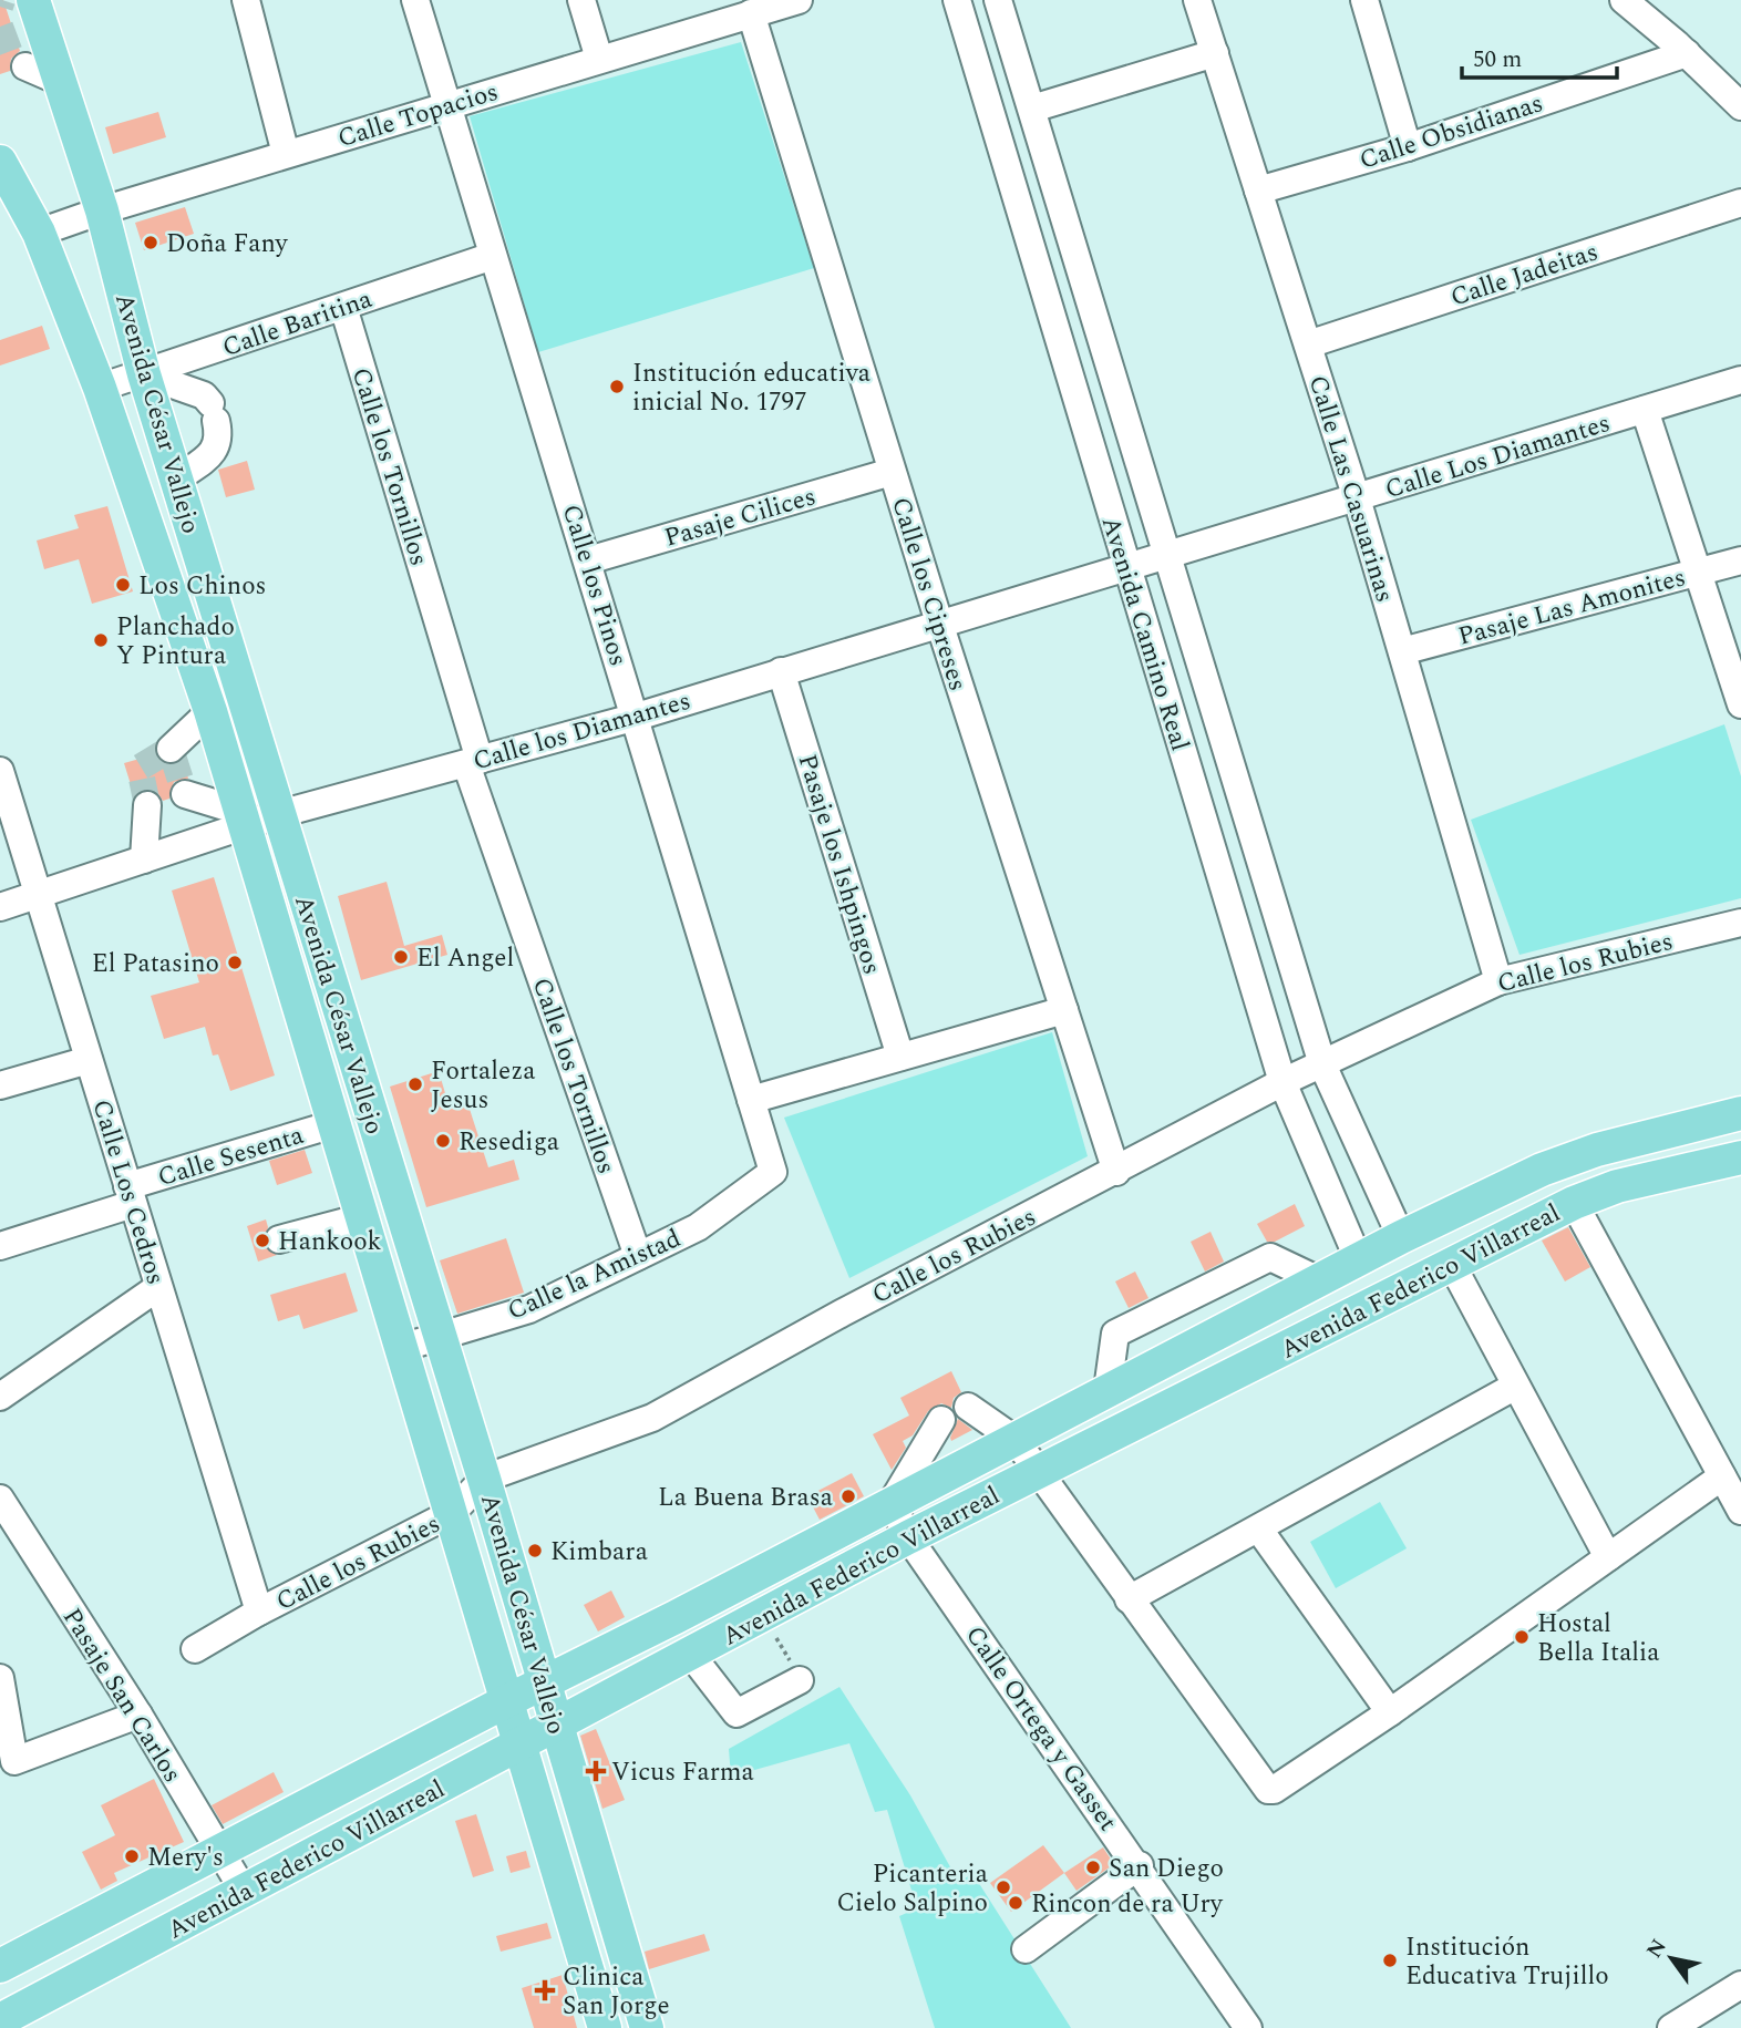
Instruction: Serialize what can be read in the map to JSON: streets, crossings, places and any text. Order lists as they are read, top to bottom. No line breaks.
{"streets":{"main road":["Avenida César Vallejo","Avenida Federico Villarreal"],"street":["Calle Topacios","Calle Obsidianas","Calle Jadeitas","Calle Baritina","Calle Los Diamantes","Calle los Tornillos","Calle Las Casuarinas","Pasaje Cilices","Calle los Pinos","Calle los Cipreses","Pasaje Las Amonites","Avenida Camino Real","Calle los Diamantes","Pasaje los Ishpingos","Calle los Rubies","Calle Sesenta","Calle Los Cedros","Calle la Amistad","Pasaje San Carlos","Calle Ortega y Gasset"]},"crossings":[["Calle Topacios","Avenida César Vallejo"],["Calle Topacios","Calle los Pinos"],["Calle Topacios","Calle los Cipreses"],["Calle Obsidianas","Calle Las Casuarinas"],["Calle Jadeitas","Calle Las Casuarinas"],["Calle Baritina","Avenida César Vallejo"],["Calle Baritina","Calle los Tornillos"],["Calle Baritina","Calle los Pinos"],["Avenida César Vallejo","Calle los Diamantes"],["Avenida César Vallejo","Calle los Rubies"],["Avenida César Vallejo","Calle Sesenta"],["Avenida César Vallejo","Calle la Amistad"],["Avenida César Vallejo","Avenida Federico Villarreal"],["Calle Los Diamantes","Calle Las Casuarinas"],["Calle Los Diamantes","Avenida Camino Real"],["Calle Los Diamantes","Calle los Diamantes"],["Calle los Tornillos","Calle los Diamantes"],["Calle los Tornillos","Calle la Amistad"],["Calle Las Casuarinas","Pasaje Las Amonites"],["Calle Las Casuarinas","Calle los Rubies"],["Pasaje Cilices","Calle los Pinos"],["Pasaje Cilices","Calle los Cipreses"],["Calle los Pinos","Calle los Diamantes"],["Calle los Pinos","Calle la Amistad"],["Calle los Cipreses","Calle los Diamantes"],["Calle los Cipreses","Calle los Rubies"],["Avenida Camino Real","Calle los Diamantes"],["Avenida Camino Real","Calle los Rubies"],["Avenida Camino Real","Avenida Federico Villarreal"],["Calle los Diamantes","Pasaje los Ishpingos"],["Calle los Diamantes","Calle Los Cedros"],["Calle los Rubies","Calle Los Cedros"],["Calle Sesenta","Calle Los Cedros"],["Avenida Federico Villarreal","Pasaje San Carlos"],["Avenida Federico Villarreal","Calle Ortega y Gasset"]],"places":{"other":["Doña Fany","Institución educativa inicial No. 1797","Los Chinos","Planchado Y Pintura","El Angel","El Patasino","Fortaleza Jesus","Resediga","Hankook","La Buena Brasa","Kimbara","Hostal Bella Italia","Mery's","San Diego","Picanteria Cielo Salpino","Rincon de ra Ury","Institución Educativa Trujillo"],"health":["Vicus Farma","Clinica San Jorge"]},"scale_bar":"50 m","north":"top left"}
